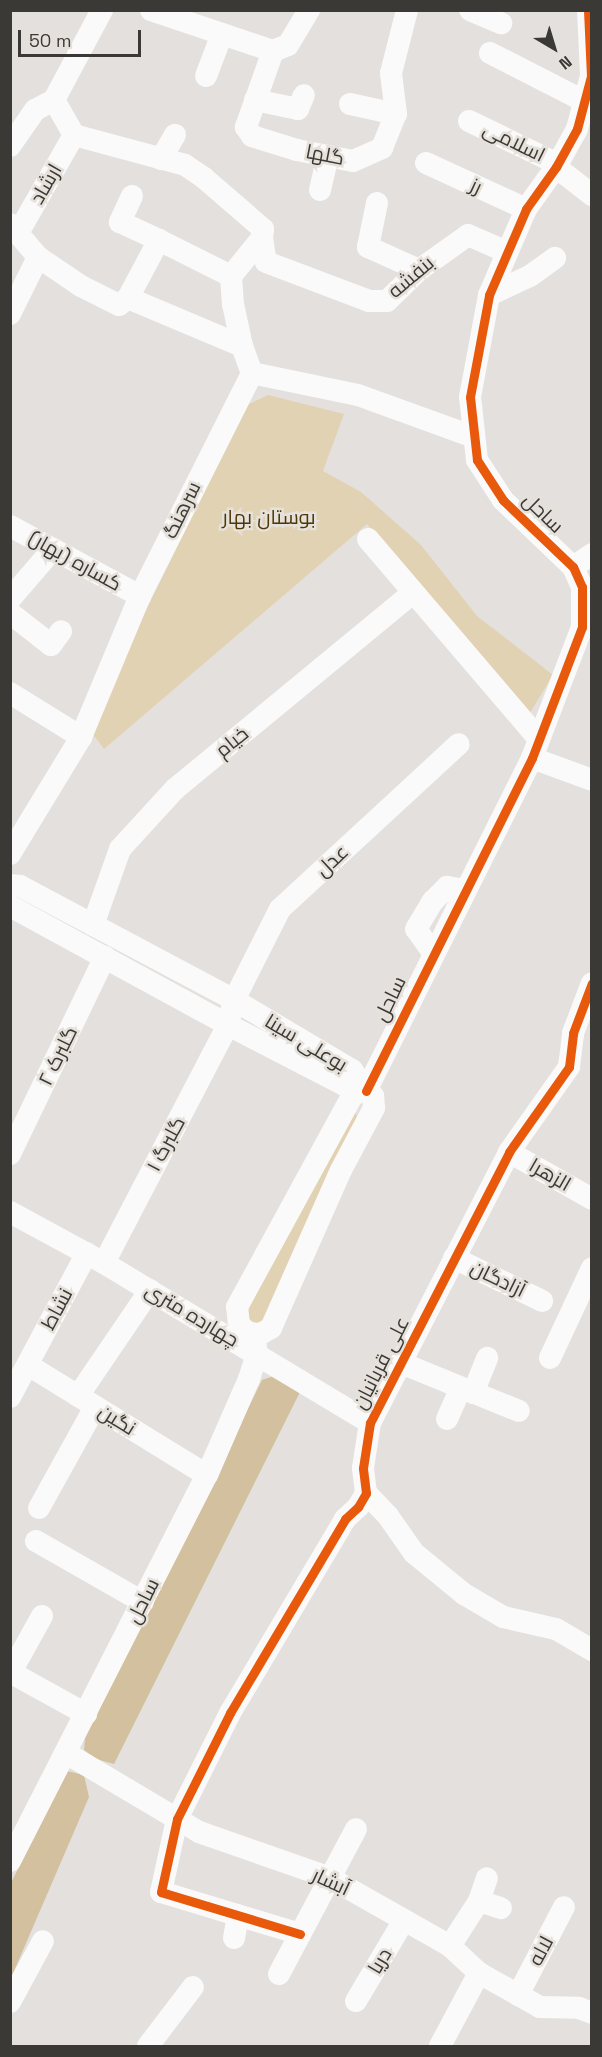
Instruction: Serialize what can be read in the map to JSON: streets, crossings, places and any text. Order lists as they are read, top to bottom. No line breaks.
{"streets":{"street":["اسلامی","گلها","ارشاد","رز","بنفشه","سرهنگ","ساحل","کساره (بهار)","خیام","عدل","بوعلی سینا","گلبرک ۲","گلبرگ ۱","الزهرا","آزادگان","نشاط","چهارده متری","علی قربانیان","نگین","آبشار","لاله","دریا"]},"crossings":[["اسلامی","ساحل"],["ارشاد","بنفشه"],["رز","ساحل"],["بنفشه","ساحل"],["سرهنگ","کساره (بهار)"],["ساحل","بوعلی سینا"],["ساحل","چهارده متری"],["ساحل","نگین"],["ساحل","آبشار"],["خیام","بوعلی سینا"],["عدل","بوعلی سینا"],["عدل","گلبرگ ۱"],["بوعلی سینا","گلبرک ۲"],["بوعلی سینا","گلبرگ ۱"],["گلبرگ ۱","نشاط"],["گلبرگ ۱","چهارده متری"],["الزهرا","علی قربانیان"],["آزادگان","علی قربانیان"],["نشاط","چهارده متری"],["نشاط","نگین"],["چهارده متری","علی قربانیان"],["آبشار","لاله"],["آبشار","دریا"]],"parks":["بوستان بهار"],"scale_bar":"50 m","north":"bottom right"}
